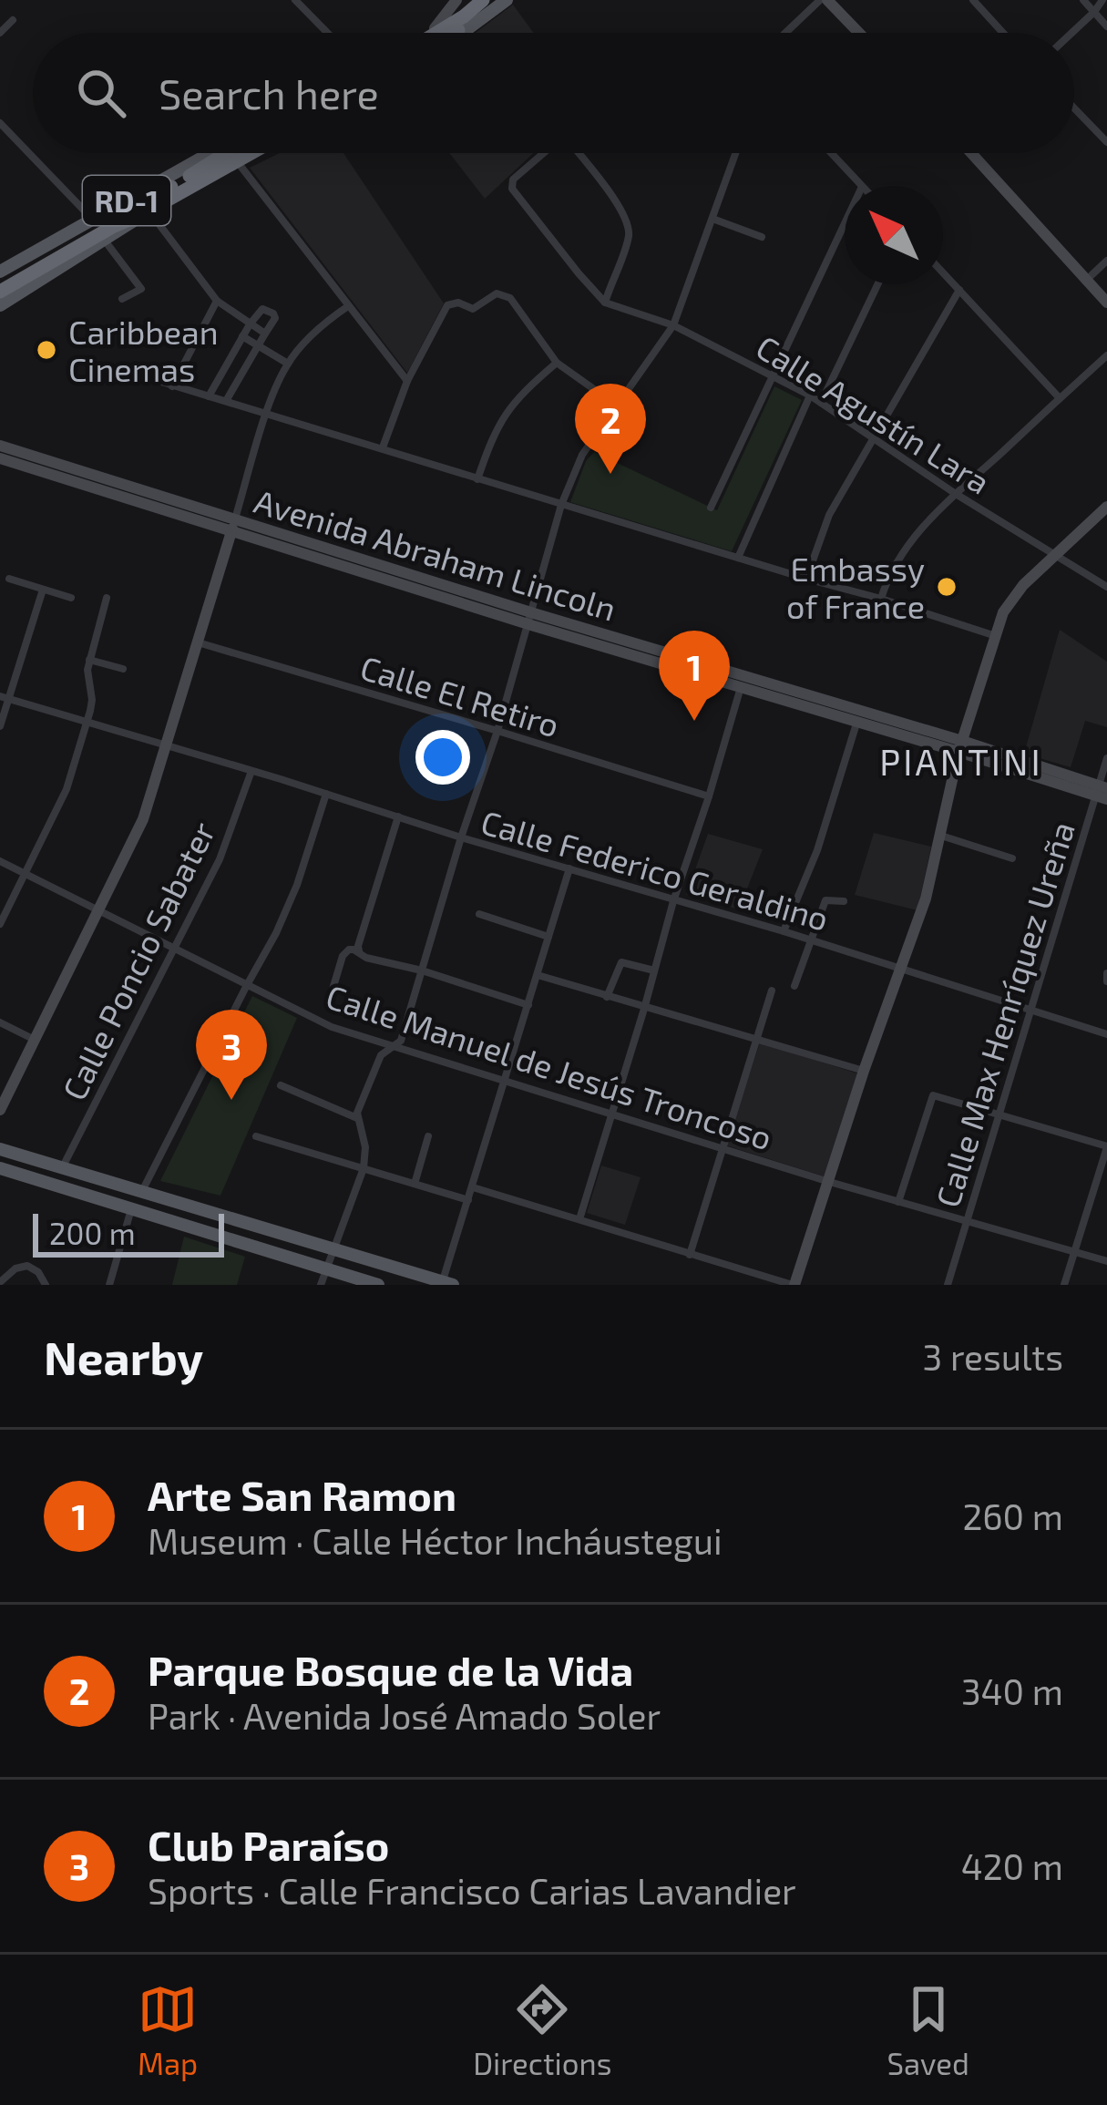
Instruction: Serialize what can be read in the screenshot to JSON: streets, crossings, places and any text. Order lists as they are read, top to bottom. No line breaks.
{"streets":{"highway":["RD-1"],"main road":["Avenida Abraham Lincoln"],"street":["Calle Agustín Lara","Calle El Retiro","Calle Federico Geraldino","Calle Poncio Sabater","Calle Max Henríquez Ureña","Calle Manuel de Jesús Troncoso"]},"crossings":[["Avenida Abraham Lincoln","Calle Max Henríquez Ureña"],["Calle Federico Geraldino","Calle Poncio Sabater"],["Calle Federico Geraldino","Calle Max Henríquez Ureña"],["Calle Poncio Sabater","Calle Manuel de Jesús Troncoso"],["Calle Max Henríquez Ureña","Calle Manuel de Jesús Troncoso"]],"districts":["PIANTINI"],"places":["Caribbean Cinemas","Embassy of France"],"scale_bar":"200 m","north":"top left","page":{"search":"Search here","pins":["2","1","3"],"scale":"200 m","heading":["Nearby","3 results"],"list":[{"mark":"1","name":"Arte San Ramon","note":"Museum · Calle Héctor Incháustegui","value":"260 m"},{"mark":"2","name":"Parque Bosque de la Vida","note":"Park · Avenida José Amado Soler","value":"340 m"},{"mark":"3","name":"Club Paraíso","note":"Sports · Calle Francisco Carias Lavandier","value":"420 m"}],"nav":["Map","Directions","Saved"]}}
